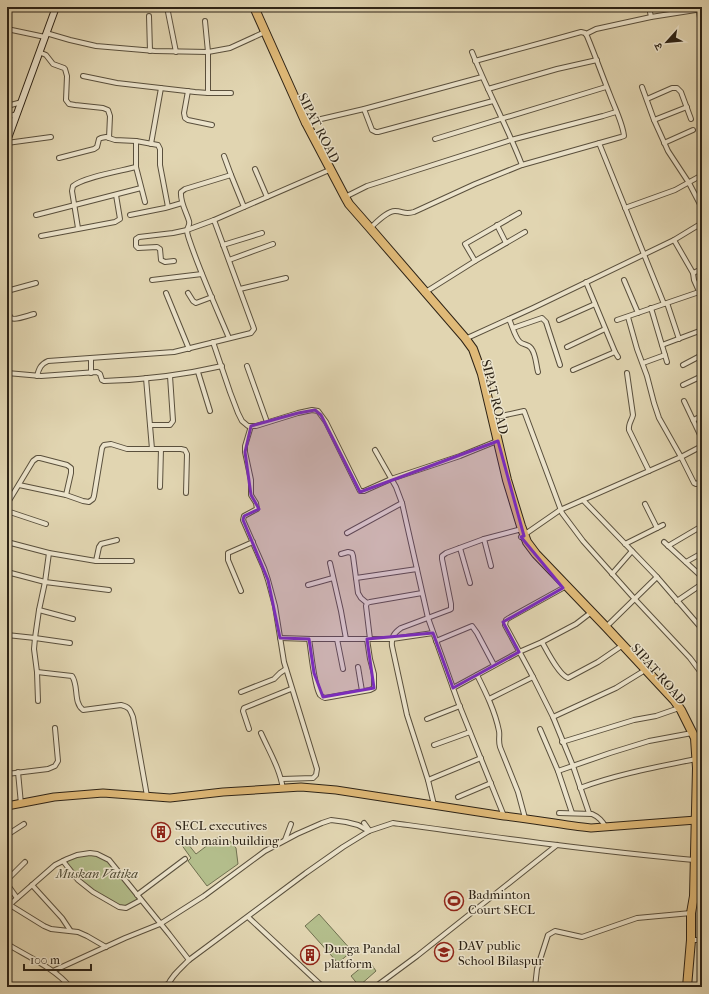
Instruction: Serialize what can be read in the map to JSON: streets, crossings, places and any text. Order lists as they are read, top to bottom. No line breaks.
{"streets":{"highway":["SIPAT ROAD"]},"parks":["Muskan Vatika"],"places":{"building":["SECL executives club main building","Durga Pandal platform"],"sports":["Badminton Court SECL"],"school or university":["DAV public School Bilaspur"]},"scale_bar":"100 m","north":"bottom left"}
